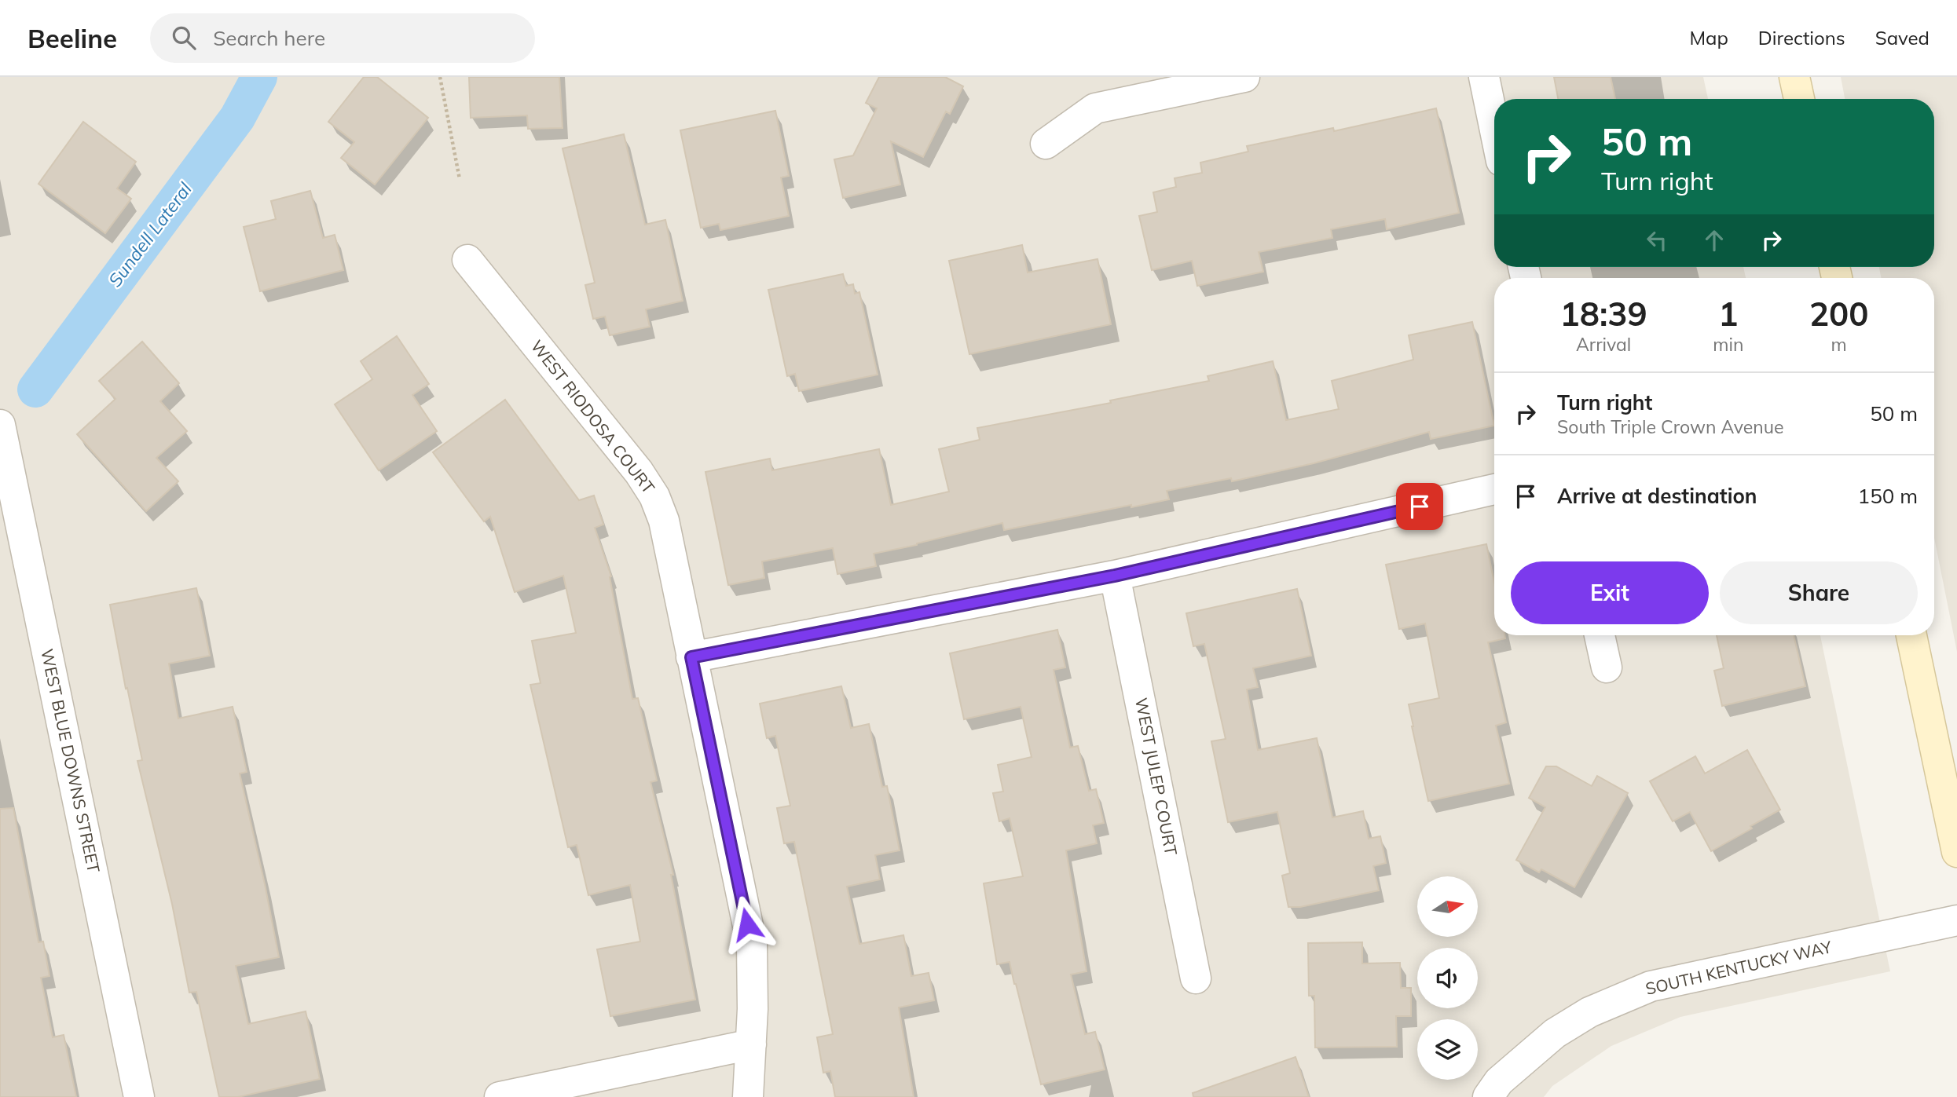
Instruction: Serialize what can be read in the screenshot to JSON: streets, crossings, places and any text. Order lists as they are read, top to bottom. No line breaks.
{"streets":{"street":["WEST RIODOSA COURT","WEST BLUE DOWNS STREET","WEST JULEP COURT","SOUTH KENTUCKY WAY"]},"water":["Sundell Lateral"],"north":"right","page":{"header":"Beeline","search":"Search here","nav":["Map","Directions","Saved"],"turn":["50 m","Turn right"],"eta":["18:39","Arrival","1","min","200","m"],"list":[{"name":"Turn right","note":"South Triple Crown Avenue","value":"50 m"},{"name":"Arrive at destination","value":"150 m"}],"buttons":["Exit","Share"]}}
